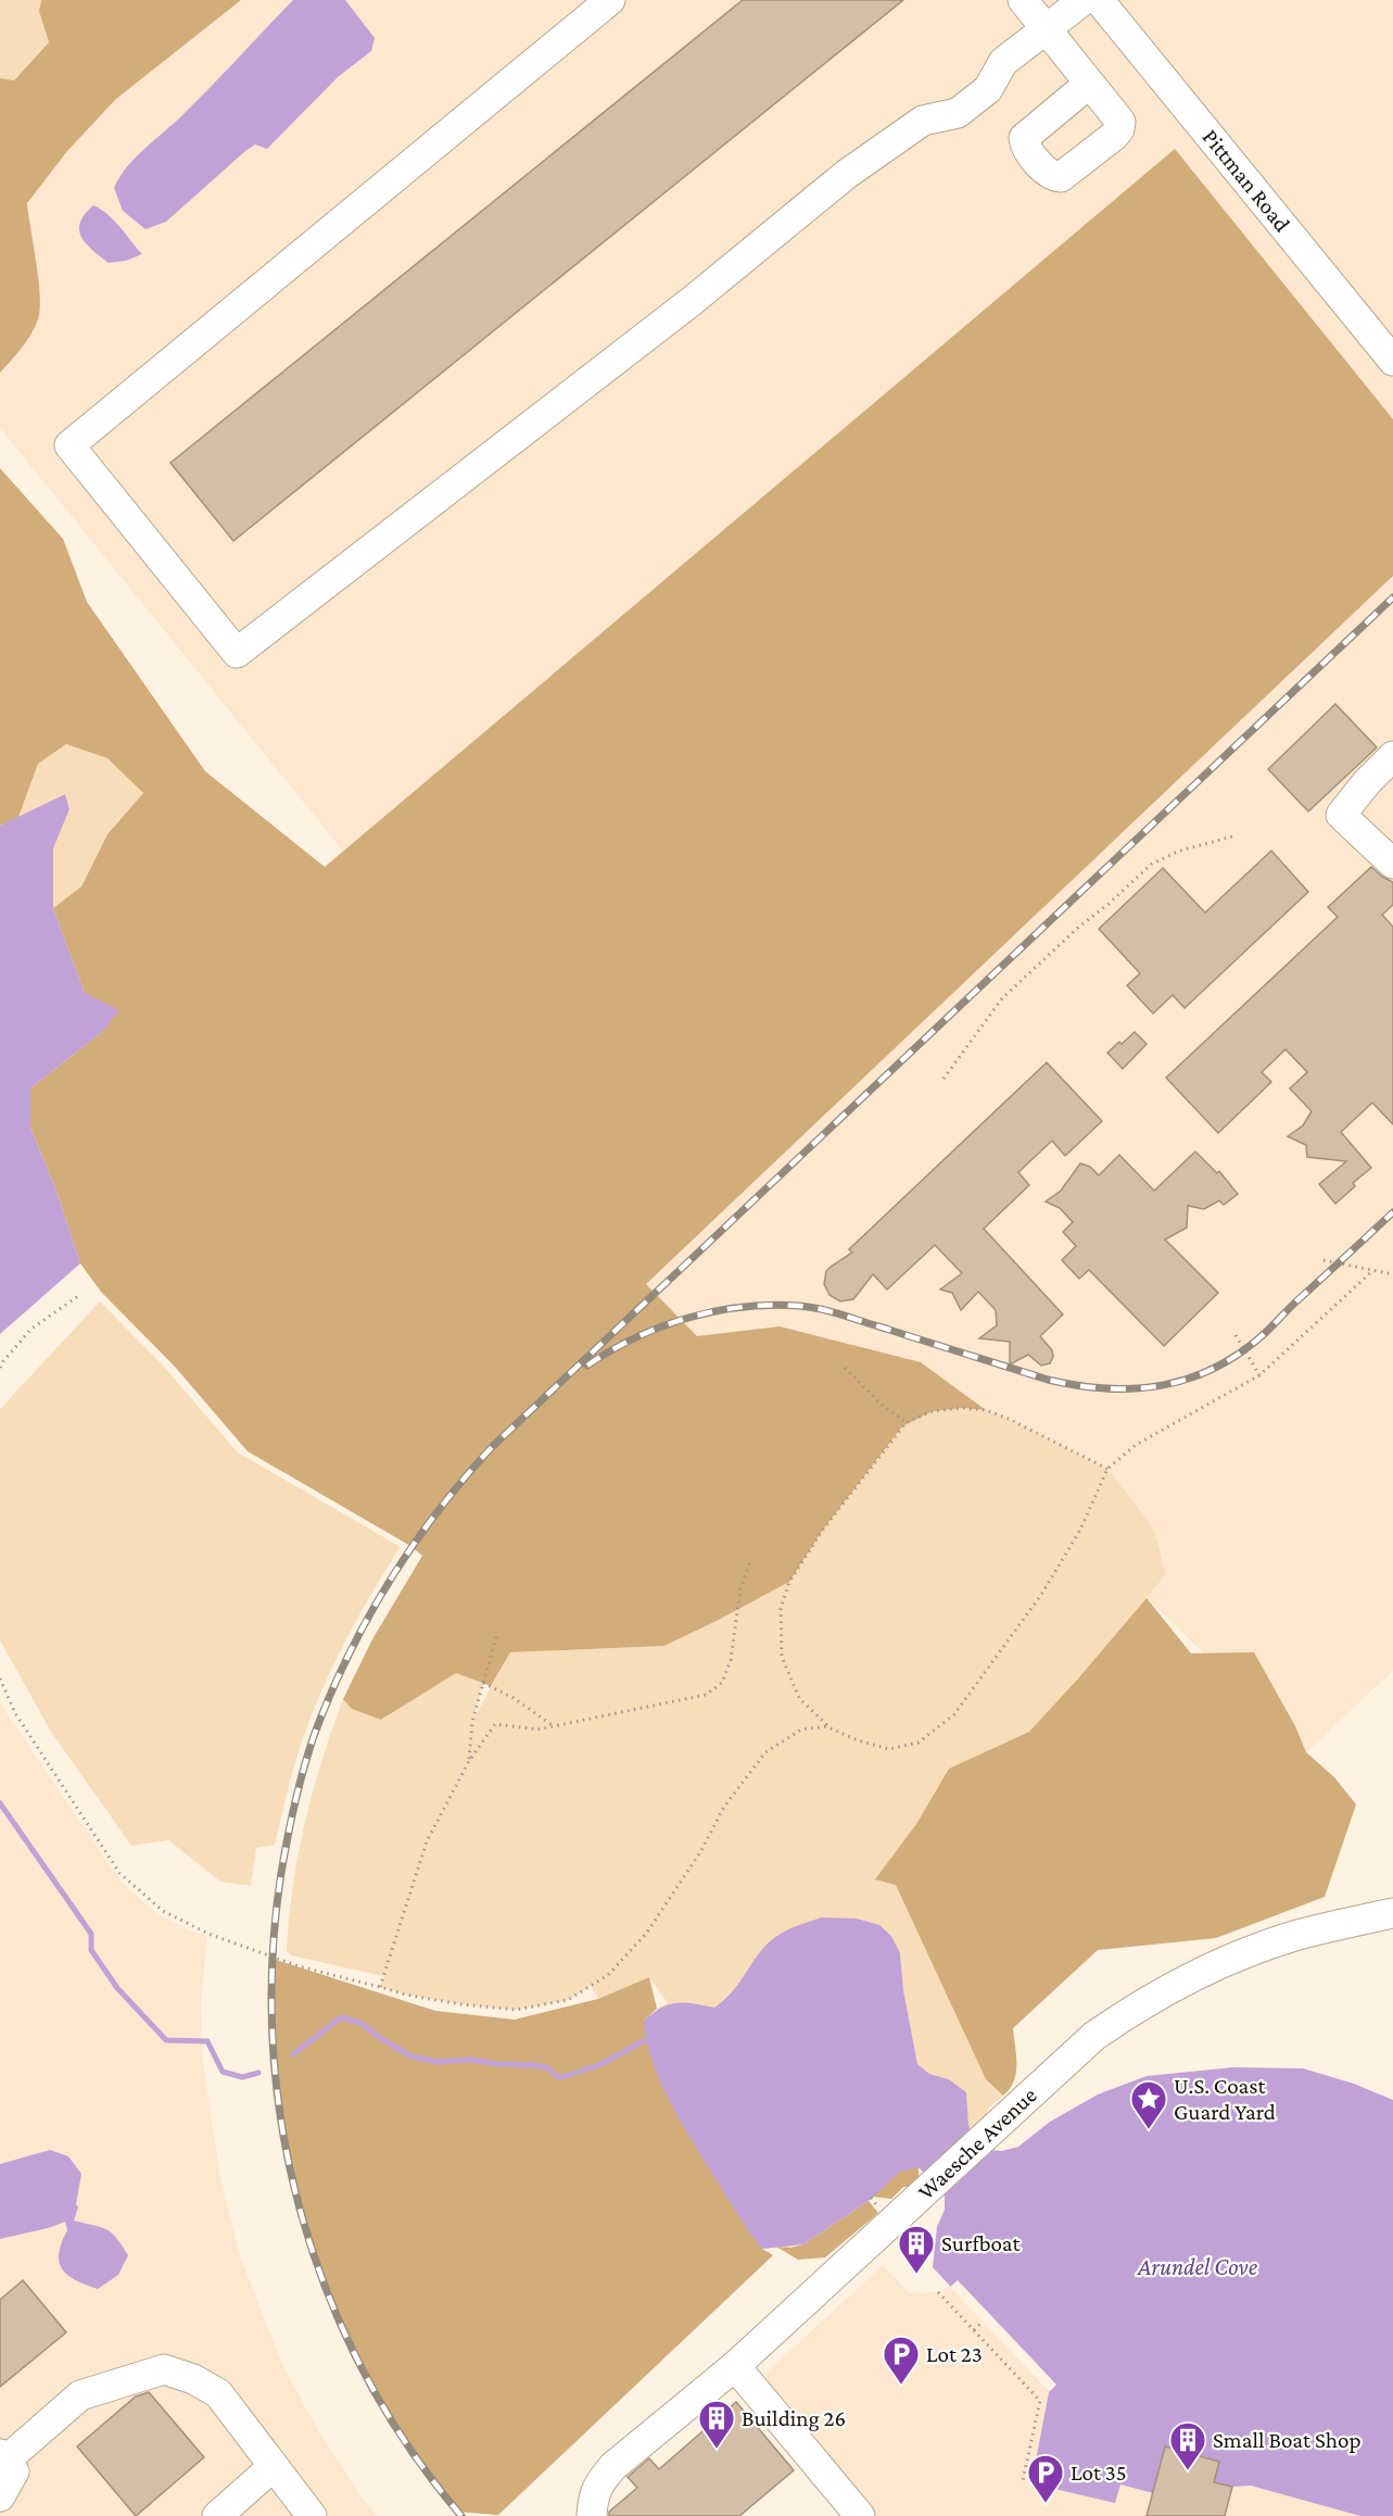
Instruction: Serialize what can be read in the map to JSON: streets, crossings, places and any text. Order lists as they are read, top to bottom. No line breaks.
{"streets":{"street":["Pittman Road","Waesche Avenue"]},"water":["Arundel Cove"],"places":{"place":["U.S. Coast Guard Yard"],"building":["Surfboat","Building 26","Small Boat Shop"],"parking":["Lot 23","Lot 35"]}}
